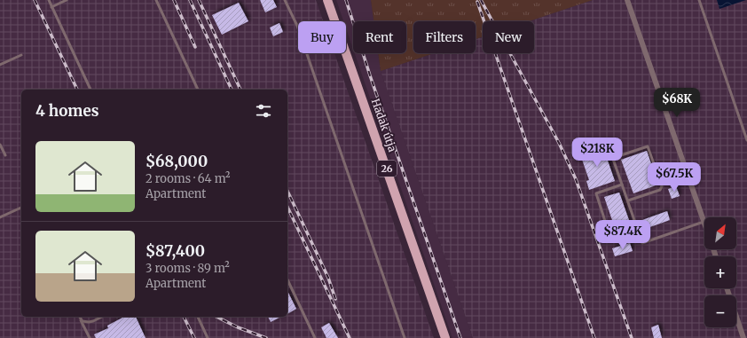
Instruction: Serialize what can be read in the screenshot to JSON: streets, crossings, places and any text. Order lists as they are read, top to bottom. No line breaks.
{"streets":{"main road":["Hadak útja","26"]},"north":"top right","page":{"chip":["Buy","Rent","Filters","New"],"price":["$68K","$218K","$67.5K","$87.4K"],"heading":"4 homes","list":[{"name":"$68,000","note":"2 rooms · 64 m² · Apartment"},{"name":"$87,400","note":"3 rooms · 89 m² · Apartment"}],"map_buttons":["+","−"]}}
